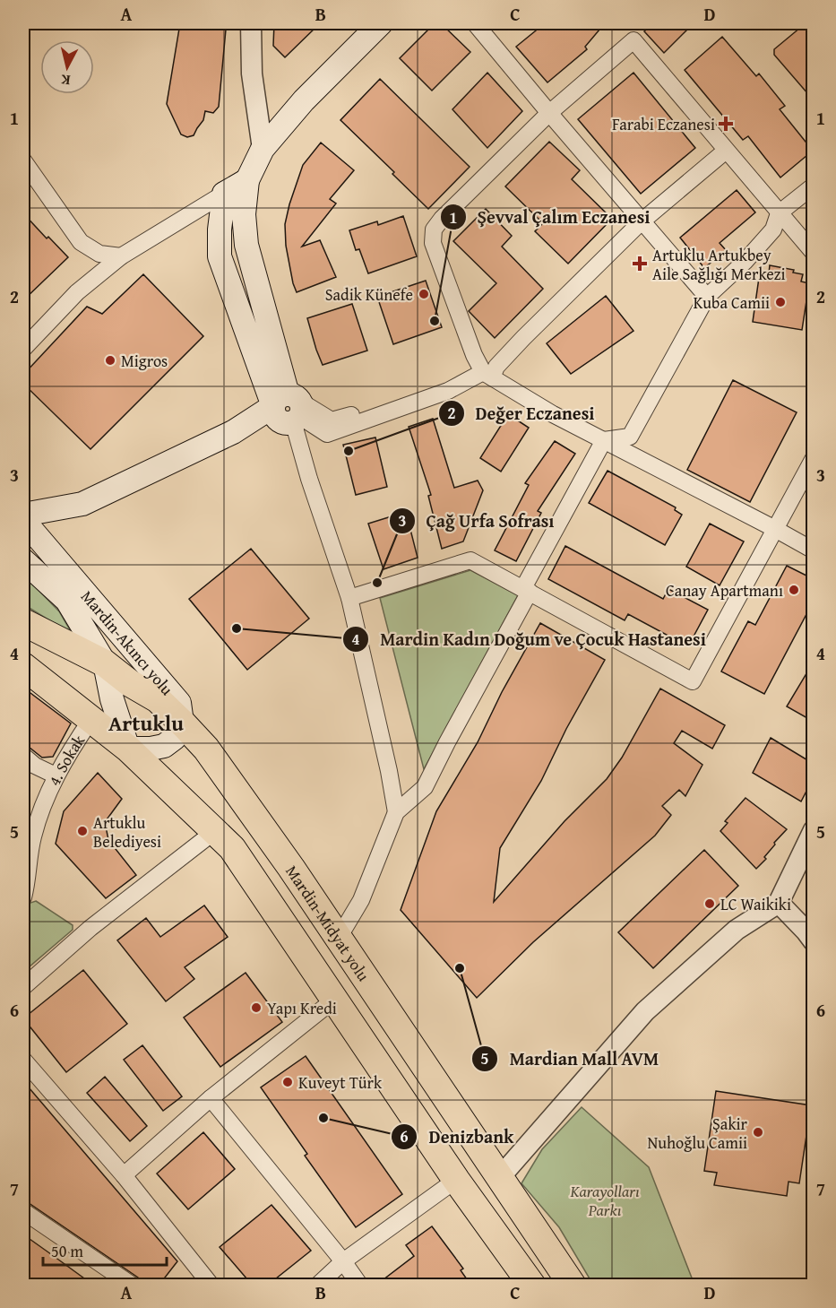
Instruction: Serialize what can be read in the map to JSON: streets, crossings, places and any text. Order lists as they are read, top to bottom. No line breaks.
{"streets":{"highway":["Mardin-Midyat yolu"],"main road":["Mardin-Akıncı yolu"],"street":["4. Sokak"]},"crossings":[["Mardin-Akıncı yolu","Mardin-Midyat yolu"]],"districts":["Artuklu"],"parks":["Karayolları Parkı"],"places":{"health":["Farabi Eczanesi","Artuklu Artukbey Aile Sağlığı Merkezi"],"other":["Sadik Künefe","Kuba Camii","Şevval Çalım Eczanesi","Migros","Değer Eczanesi","Çağ Urfa Sofrası","Canay Apartmanı","Mardin Kadın Doğum ve Çocuk Hastanesi","Artuklu Belediyesi","LC Waikiki","Mardian Mall AVM","Yapı Kredi","Kuveyt Türk","Denizbank","Şakir Nuhoğlu Camii"]},"scale_bar":"50 m","north":"bottom","grid":{"columns":["A","B","C","D"],"rows":["1","2","3","4","5","6","7"]}}
